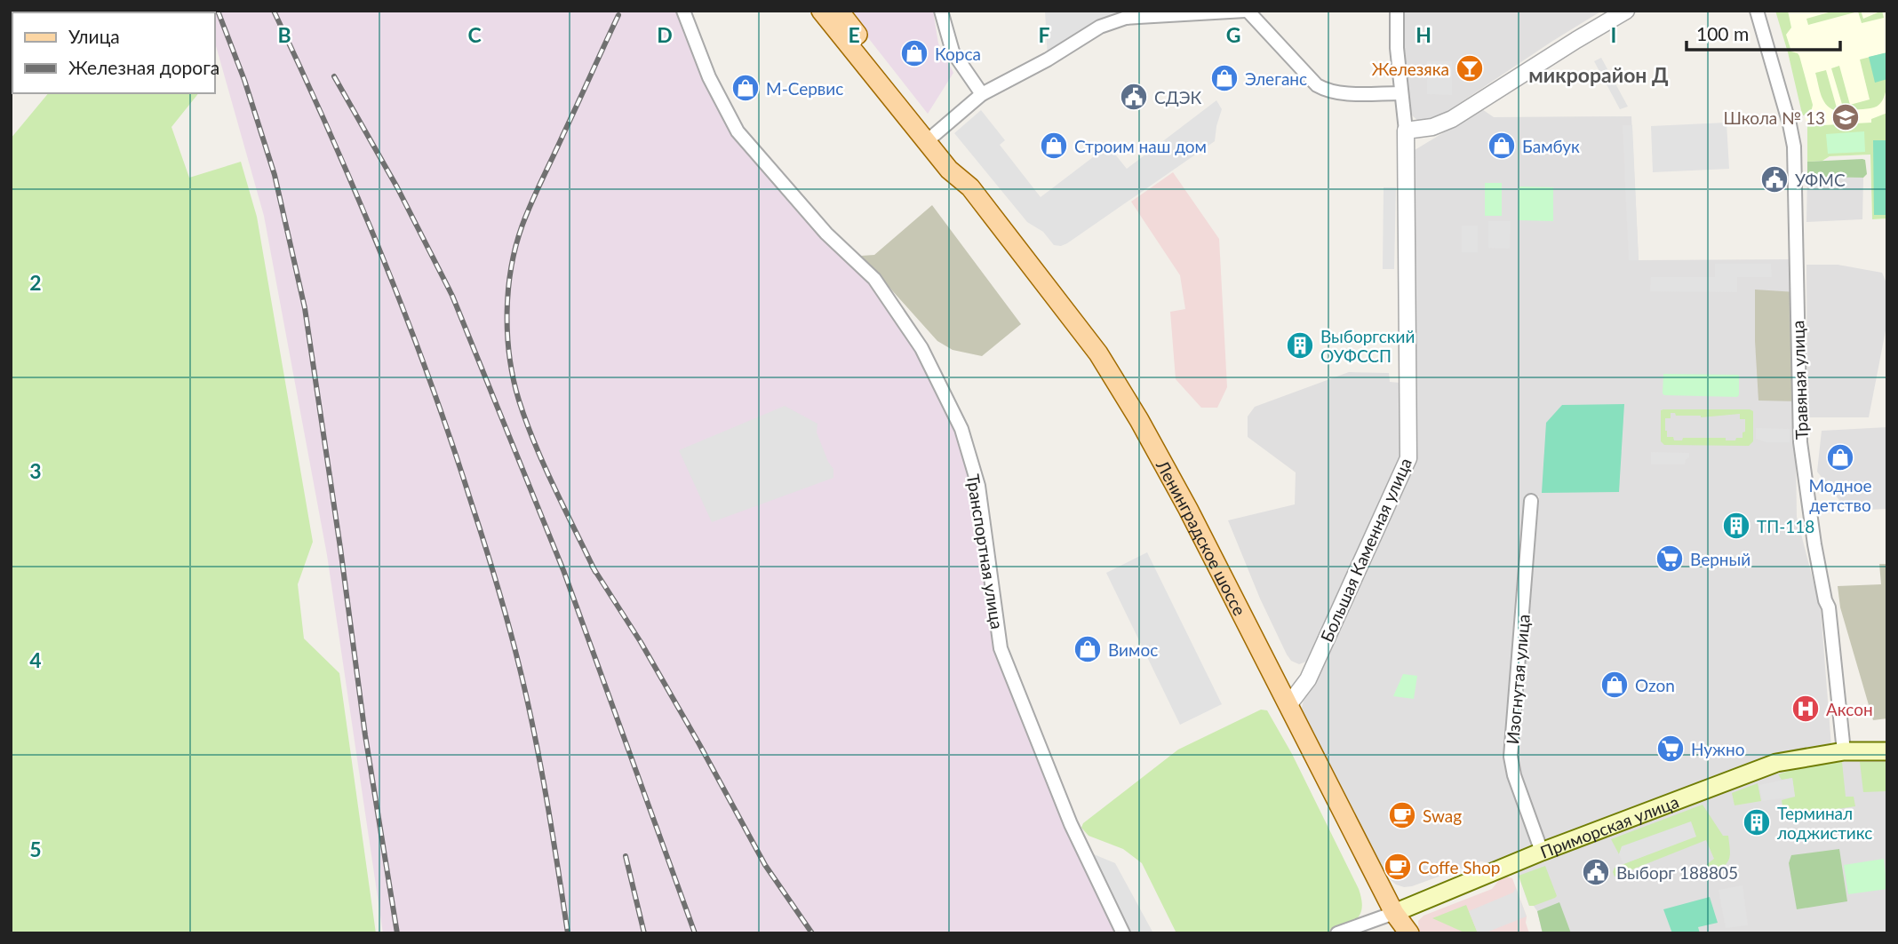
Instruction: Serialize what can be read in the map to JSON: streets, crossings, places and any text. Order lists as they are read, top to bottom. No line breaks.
{"streets":{"main road":["Ленинградское шоссе","Приморская улица"],"street":["Травяная улица","Большая Каменная улица","Транспортная улица","Изогнутая улица"]},"crossings":[["Травяная улица","Приморская улица"],["Ленинградское шоссе","Большая Каменная улица"],["Ленинградское шоссе","Приморская улица"],["Изогнутая улица","Приморская улица"]],"districts":["микрорайон Д"],"places":{"shop":["Корса","Элеганс","М-Сервис","Строим наш дом","Бамбук","Модное детство","Вимос","Ozon"],"bar":["Железяка"],"public building":["СДЭК","УФМС","Выборг 188805"],"school or university":["Школа № 13"],"building":["Выборгский ОУФССП","ТП-118","Терминал лоджистикс"],"supermarket":["Верный","Нужно"],"hospital":["Аксон"],"cafe":["Swag","Coffe Shop"]},"legend":["Улица","Железная дорога"],"scale_bar":"100 m","grid":{"columns":["B","C","D","E","F","G","H","I"],"rows":["2","3","4","5"]}}
